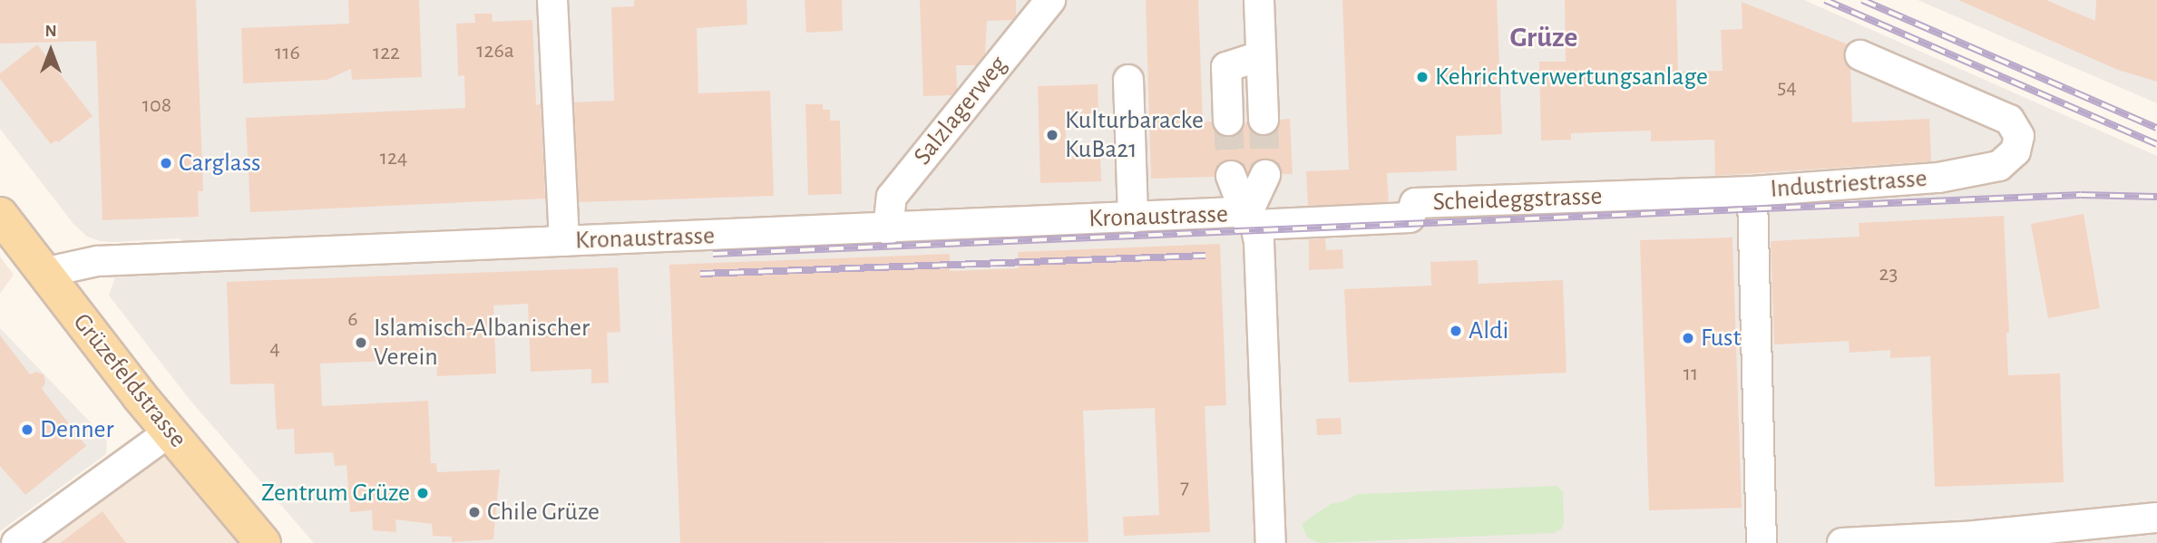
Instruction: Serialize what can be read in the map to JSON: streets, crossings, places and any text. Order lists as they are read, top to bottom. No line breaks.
{"streets":{"main road":["Grüzefeldstrasse"],"street":["Salzlagerweg","Industriestrasse","Scheideggstrasse","Kronaustrasse"]},"crossings":[["Salzlagerweg","Kronaustrasse"],["Industriestrasse","Scheideggstrasse"],["Scheideggstrasse","Kronaustrasse"],["Kronaustrasse","Grüzefeldstrasse"]],"districts":["Grüze"],"places":["Kehrichtverwertungsanlage","Kulturbaracke KuBa21","Carglass","Aldi","Fust","Islamisch-Albanischer Verein","Denner","Zentrum Grüze","Chile Grüze"],"house_numbers":["126a","116","122","54","108","124","23","6","4","11","7"],"north":"top"}
